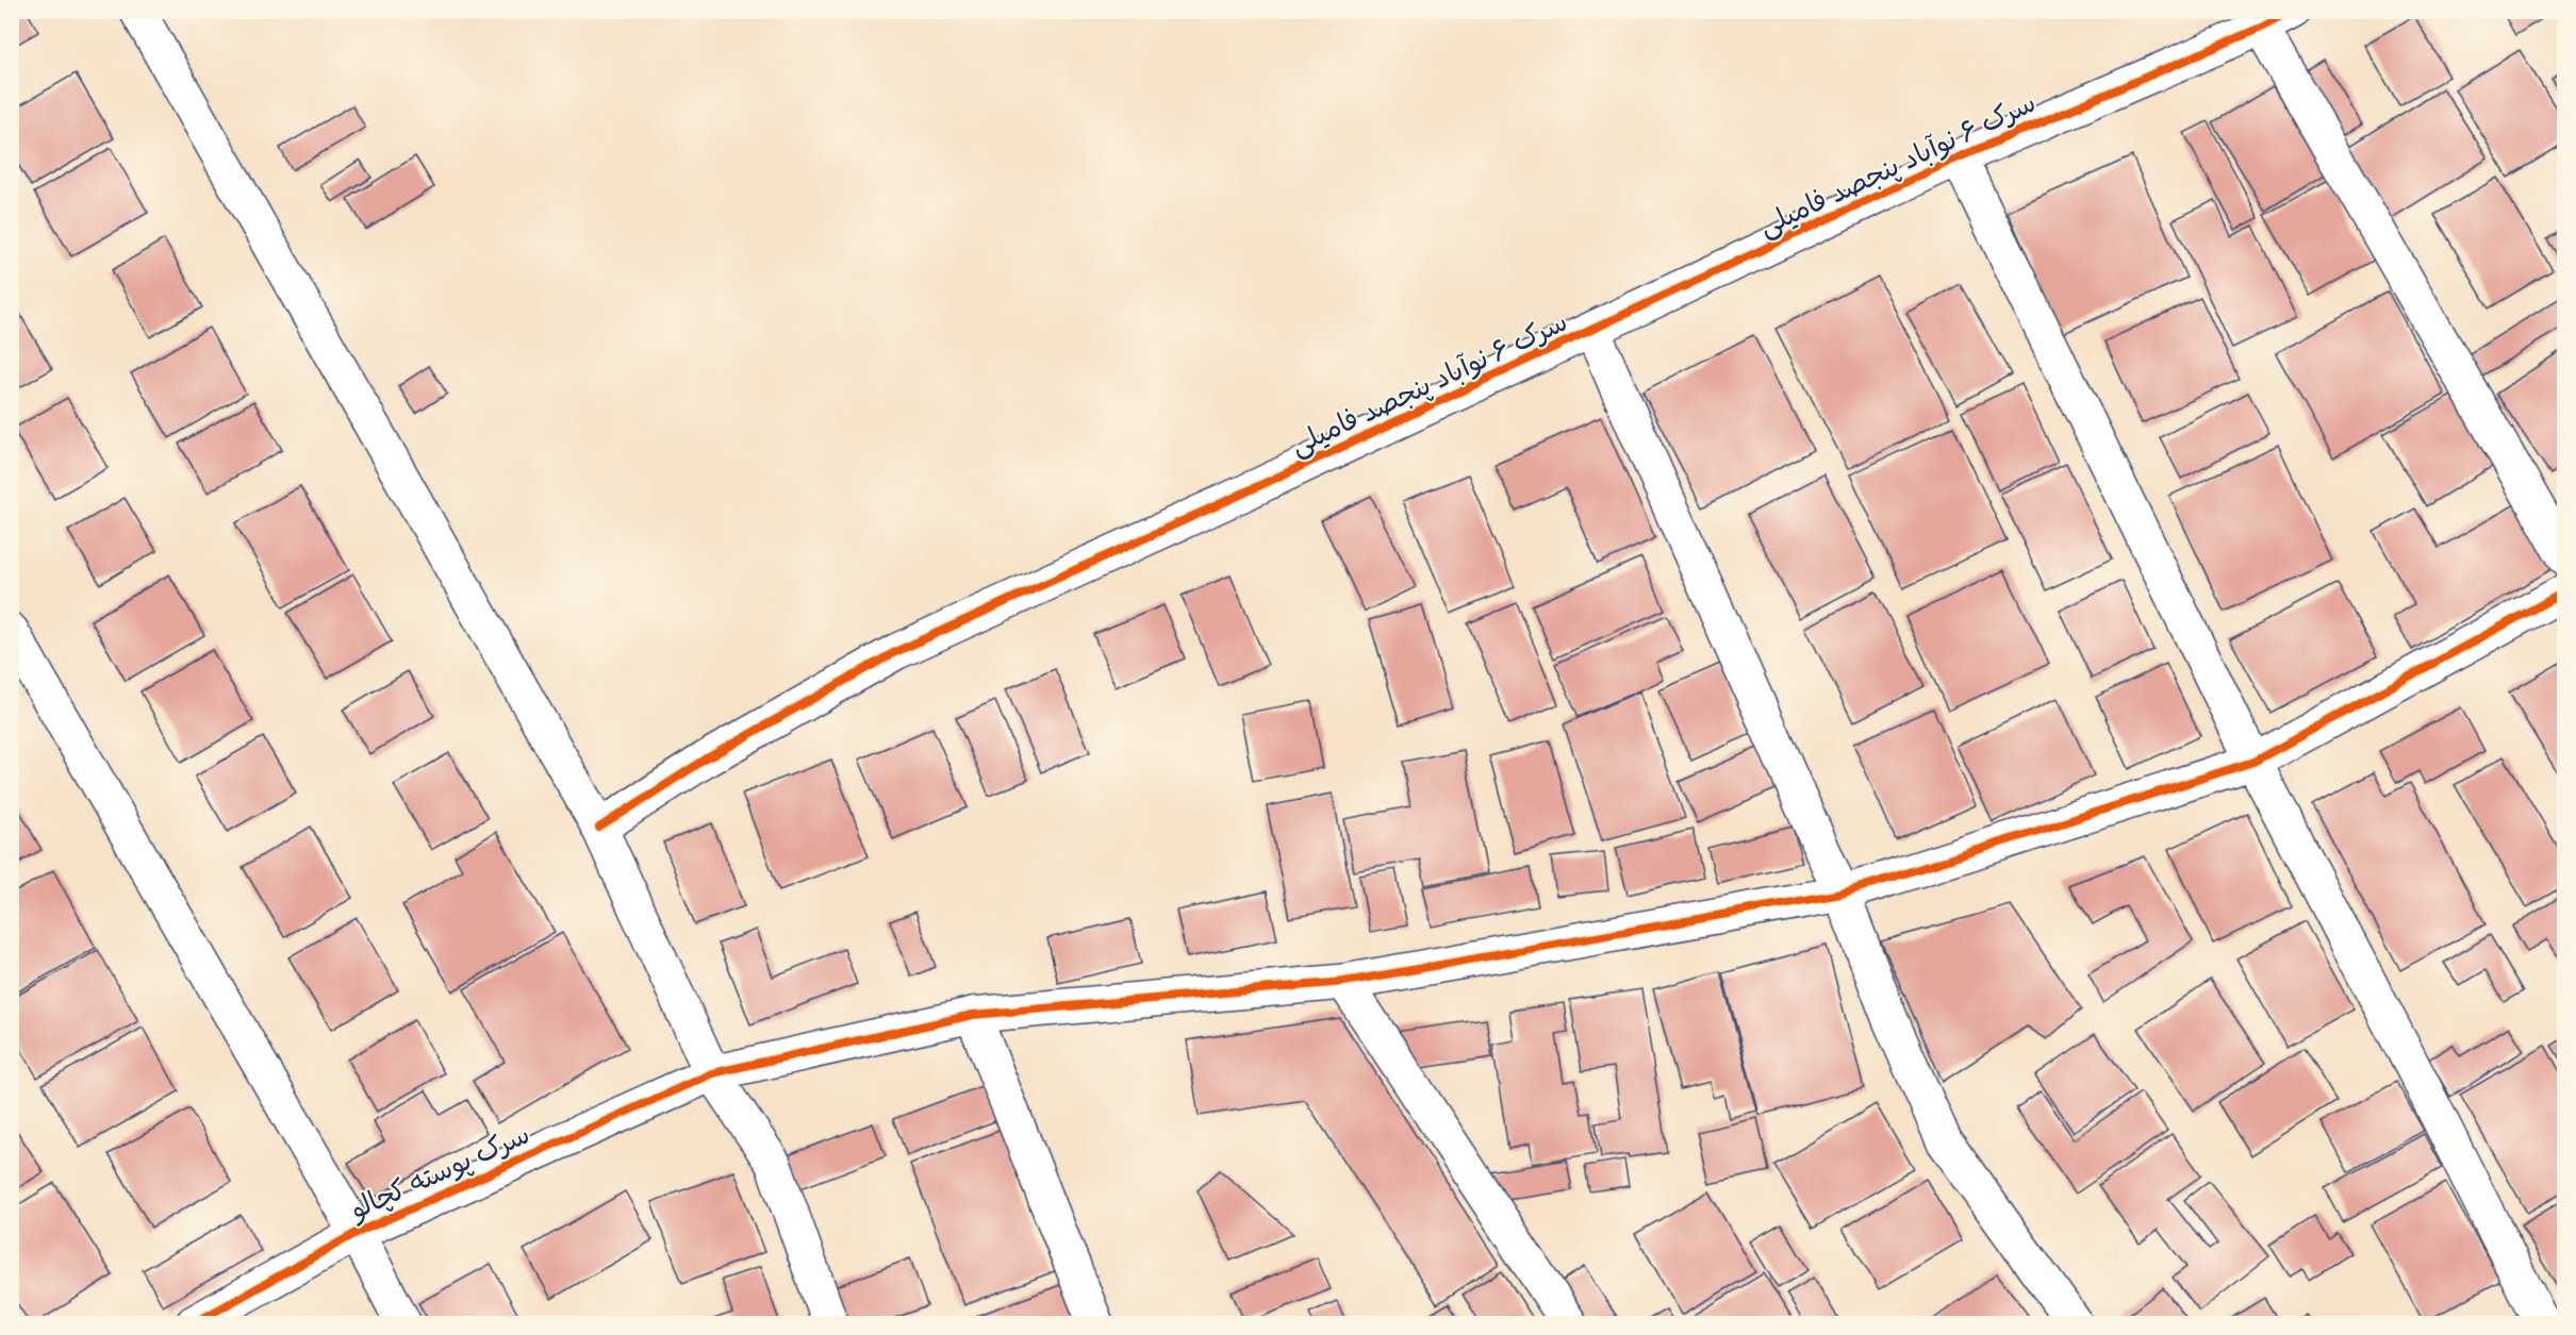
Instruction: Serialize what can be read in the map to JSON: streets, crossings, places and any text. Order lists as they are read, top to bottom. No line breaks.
{"streets":{"street":["سرک ۶ نوآباد پنجصد فامیلی","سرک پوسته کچالو"]}}
